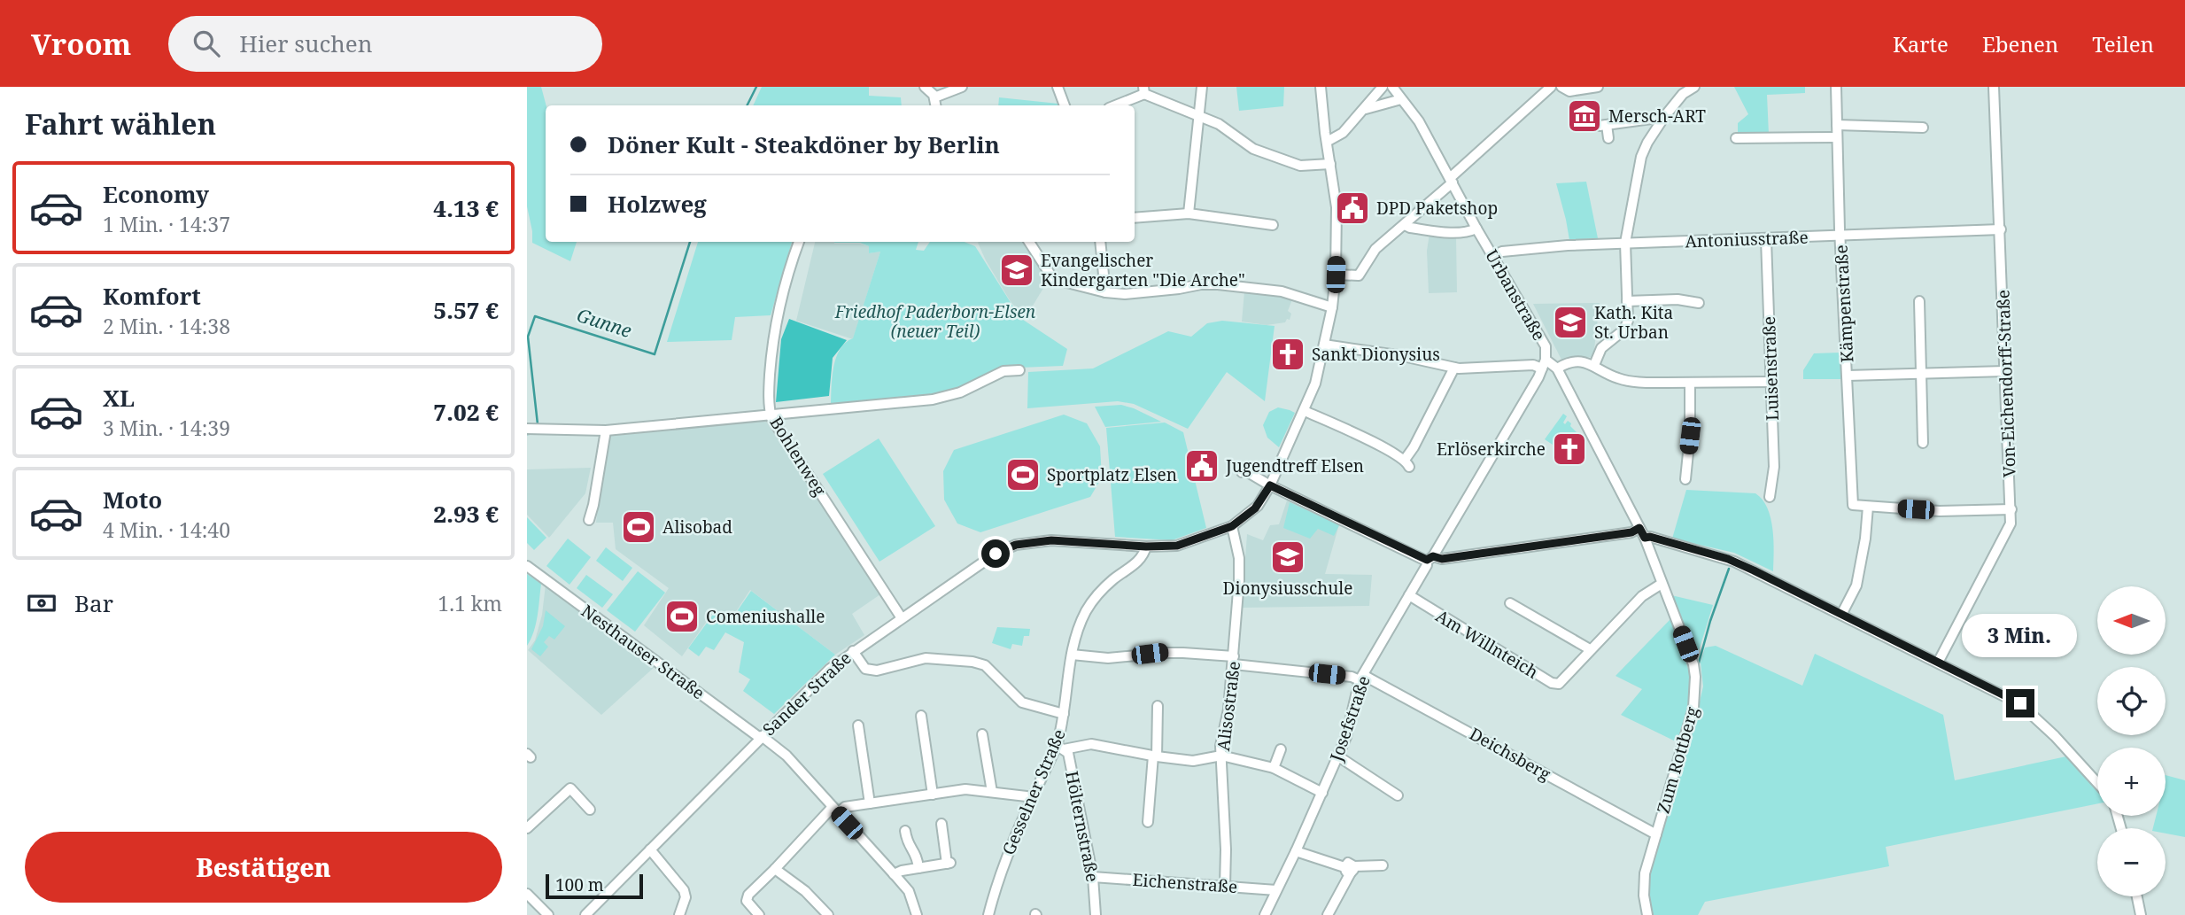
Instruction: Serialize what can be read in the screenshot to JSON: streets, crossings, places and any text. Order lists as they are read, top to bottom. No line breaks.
{"streets":{"street":["Antoniusstraße","Urbanstraße","Kämpenstraße","Luisenstraße","Von-Eichendorff-Straße","Bohlenweg","Am Willnteich","Nesthauser Straße","Sander Straße","Alisostraße","Josefstraße","Deichsberg","Zum Rottberg","Gesselner Straße","Hölternstraße","Eichenstraße"]},"crossings":[["Antoniusstraße","Urbanstraße"],["Antoniusstraße","Kämpenstraße"],["Antoniusstraße","Luisenstraße"],["Antoniusstraße","Von-Eichendorff-Straße"],["Urbanstraße","Josefstraße"],["Urbanstraße","Zum Rottberg"],["Bohlenweg","Sander Straße"],["Am Willnteich","Josefstraße"],["Am Willnteich","Zum Rottberg"],["Nesthauser Straße","Sander Straße"],["Sander Straße","Alisostraße"],["Sander Straße","Gesselner Straße"],["Alisostraße","Deichsberg"],["Alisostraße","Eichenstraße"],["Josefstraße","Deichsberg"],["Josefstraße","Eichenstraße"],["Deichsberg","Zum Rottberg"],["Deichsberg","Gesselner Straße"],["Gesselner Straße","Hölternstraße"],["Hölternstraße","Eichenstraße"]],"water":["Gunne"],"parks":["Friedhof Paderborn-Elsen (neuer Teil)"],"places":{"museum":["Mersch-ART"],"public building":["DPD Paketshop","Jugendtreff Elsen"],"school or university":["Evangelischer Kindergarten \"Die Arche\"","Kath. Kita St. Urban","Dionysiusschule"],"church":["Sankt Dionysius","Erlöserkirche"],"sports":["Sportplatz Elsen","Alisobad","Comeniushalle"]},"scale_bar":"100 m","north":"left","page":{"header":"Vroom","search":"Hier suchen","nav":["Karte","Ebenen","Teilen"],"heading":"Fahrt wählen","banner":["Döner Kult - Steakdöner by Berlin","Holzweg"],"list":[{"name":"Economy","note":"1 Min. · 14:37","value":"4.13 €"},{"name":"Komfort","note":"2 Min. · 14:38","value":"5.57 €"},{"name":"XL","note":"3 Min. · 14:39","value":"7.02 €"},{"name":"Moto","note":"4 Min. · 14:40","value":"2.93 €"}],"pay":["Bar","1.1 km"],"map_buttons":["+","−"],"bubble":"3 Min.","buttons":"Bestätigen","scale":"100 m"}}
